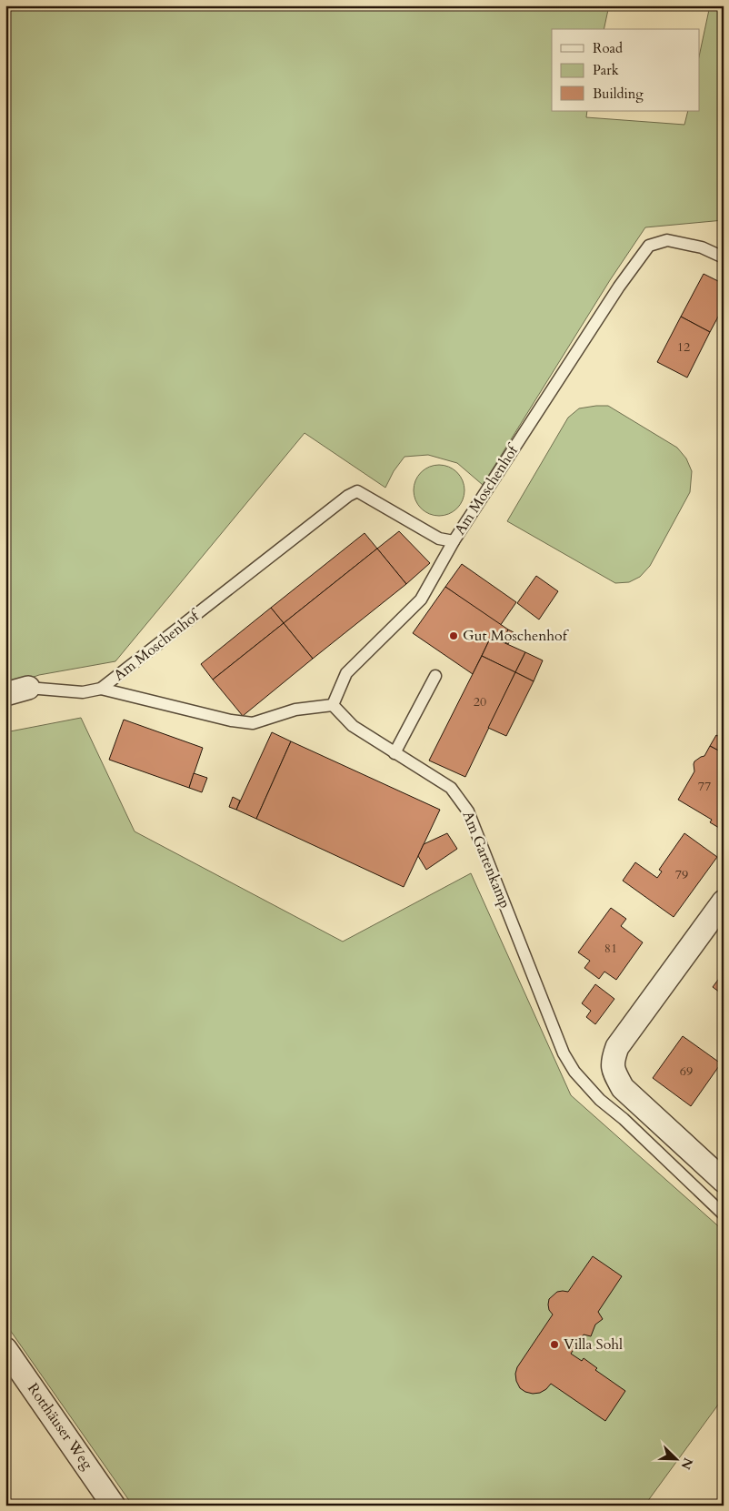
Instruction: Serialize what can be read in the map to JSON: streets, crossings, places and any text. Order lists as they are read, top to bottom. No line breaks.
{"streets":{"street":["Am Moschenhof","Rotthäuser Weg"],"lane":["Am Gartenkamp"]},"places":["Gut Moschenhof","Villa Sohl"],"house_numbers":["12","20","77","79","81","69"],"legend":["Road","Park","Building"],"north":"bottom right"}
